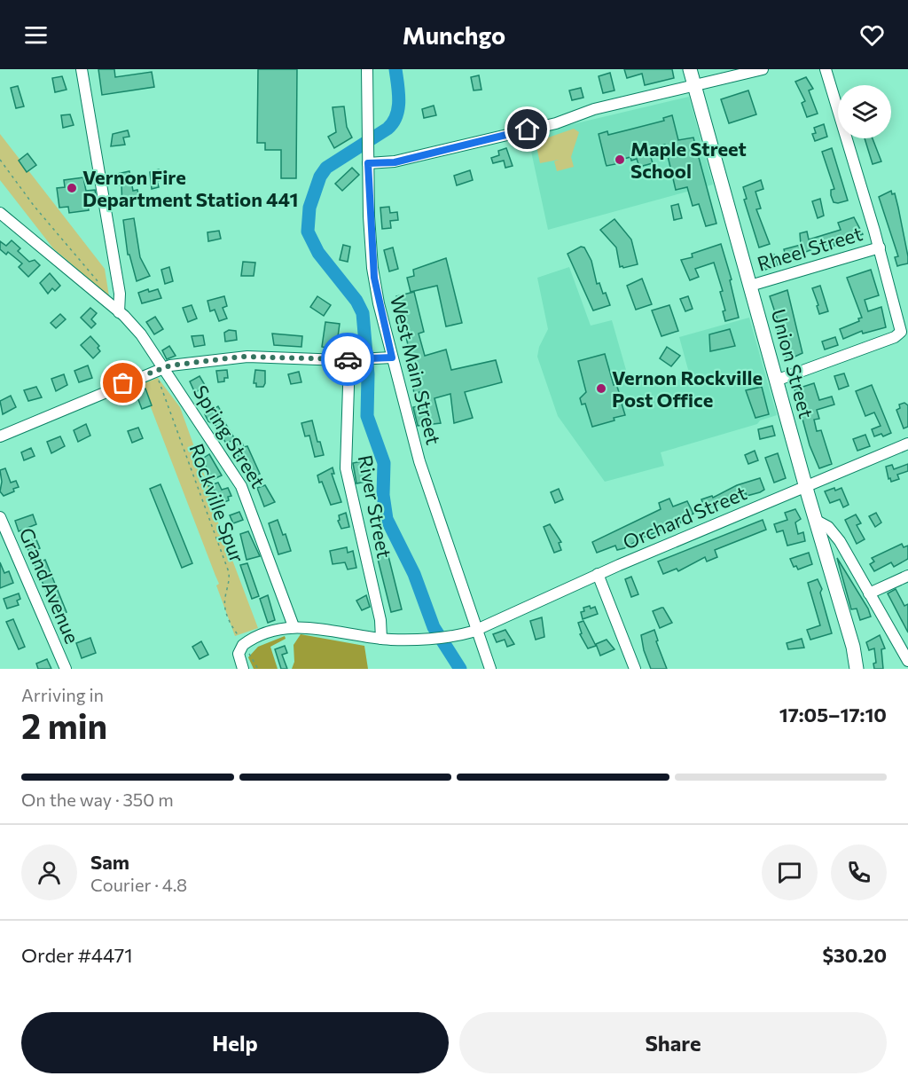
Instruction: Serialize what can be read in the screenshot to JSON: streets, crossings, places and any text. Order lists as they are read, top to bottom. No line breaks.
{"streets":{"main road":["Union Street"],"street":["Rheel Street","West Main Street","Spring Street","River Street","Orchard Street","Grand Avenue"],"path":["Rockville Spur"]},"crossings":[["Rheel Street","Union Street"],["Union Street","Orchard Street"],["West Main Street","Orchard Street"],["Spring Street","Rockville Spur"]],"places":["Maple Street School","Vernon Fire Department Station 441","Vernon Rockville Post Office"],"page":{"header":"Munchgo","heading":["2 min","Arriving in","17:05–17:10"],"panel":["Sam","Courier · 4.8","Order #4471","$30.20"],"bar":"On the way · 350 m","buttons":["Help","Share"]}}
